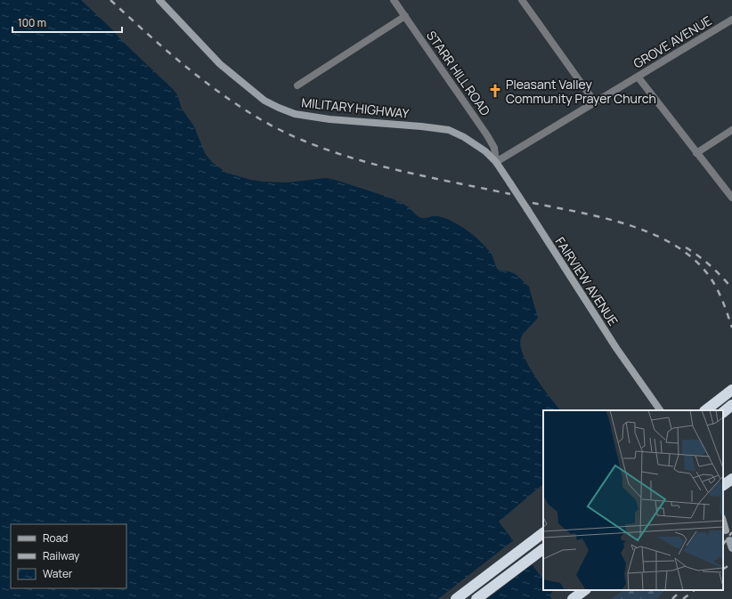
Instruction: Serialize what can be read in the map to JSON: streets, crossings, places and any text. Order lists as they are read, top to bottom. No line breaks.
{"streets":{"street":["GROVE AVENUE","STARR HILL ROAD","MILITARY HIGHWAY","FAIRVIEW AVENUE"]},"crossings":[["GROVE AVENUE","STARR HILL ROAD"],["GROVE AVENUE","MILITARY HIGHWAY"],["GROVE AVENUE","FAIRVIEW AVENUE"],["STARR HILL ROAD","MILITARY HIGHWAY"],["STARR HILL ROAD","FAIRVIEW AVENUE"],["MILITARY HIGHWAY","FAIRVIEW AVENUE"]],"places":{"church":["Pleasant Valley Community Prayer Church"]},"legend":["Road","Railway","Water"],"scale_bar":"100 m"}
